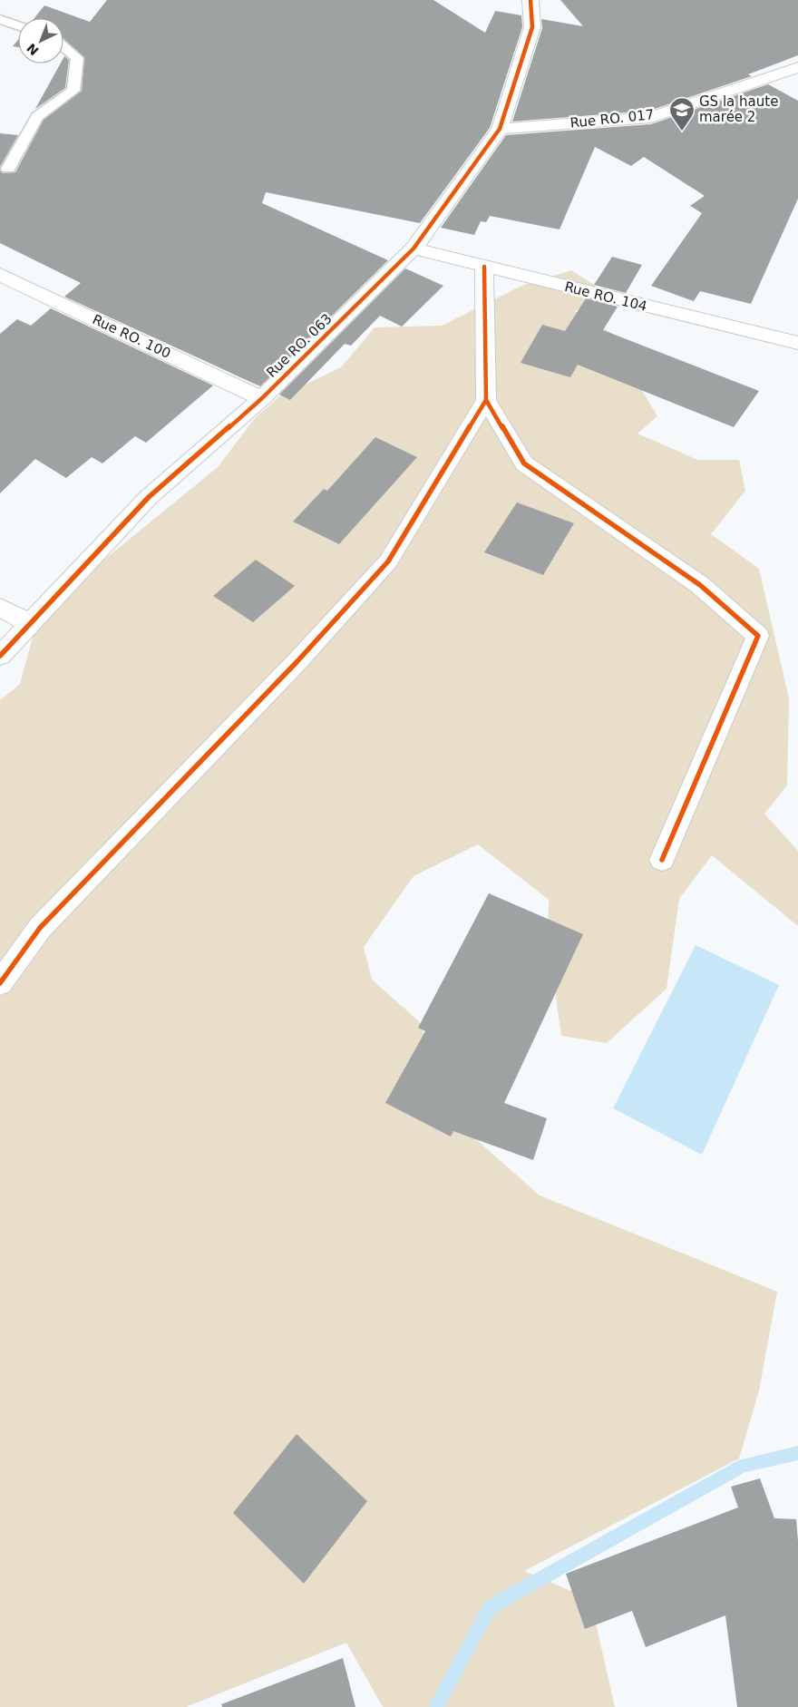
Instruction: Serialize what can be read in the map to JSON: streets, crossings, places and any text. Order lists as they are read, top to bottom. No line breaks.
{"streets":{"street":["Rue RO. 017","Rue RO. 104","Rue RO. 100","Rue RO. 063"]},"crossings":[["Rue RO. 017","Rue RO. 063"],["Rue RO. 104","Rue RO. 063"],["Rue RO. 100","Rue RO. 063"]],"places":{"school or university":["GS la haute marée 2"]},"north":"bottom left"}
